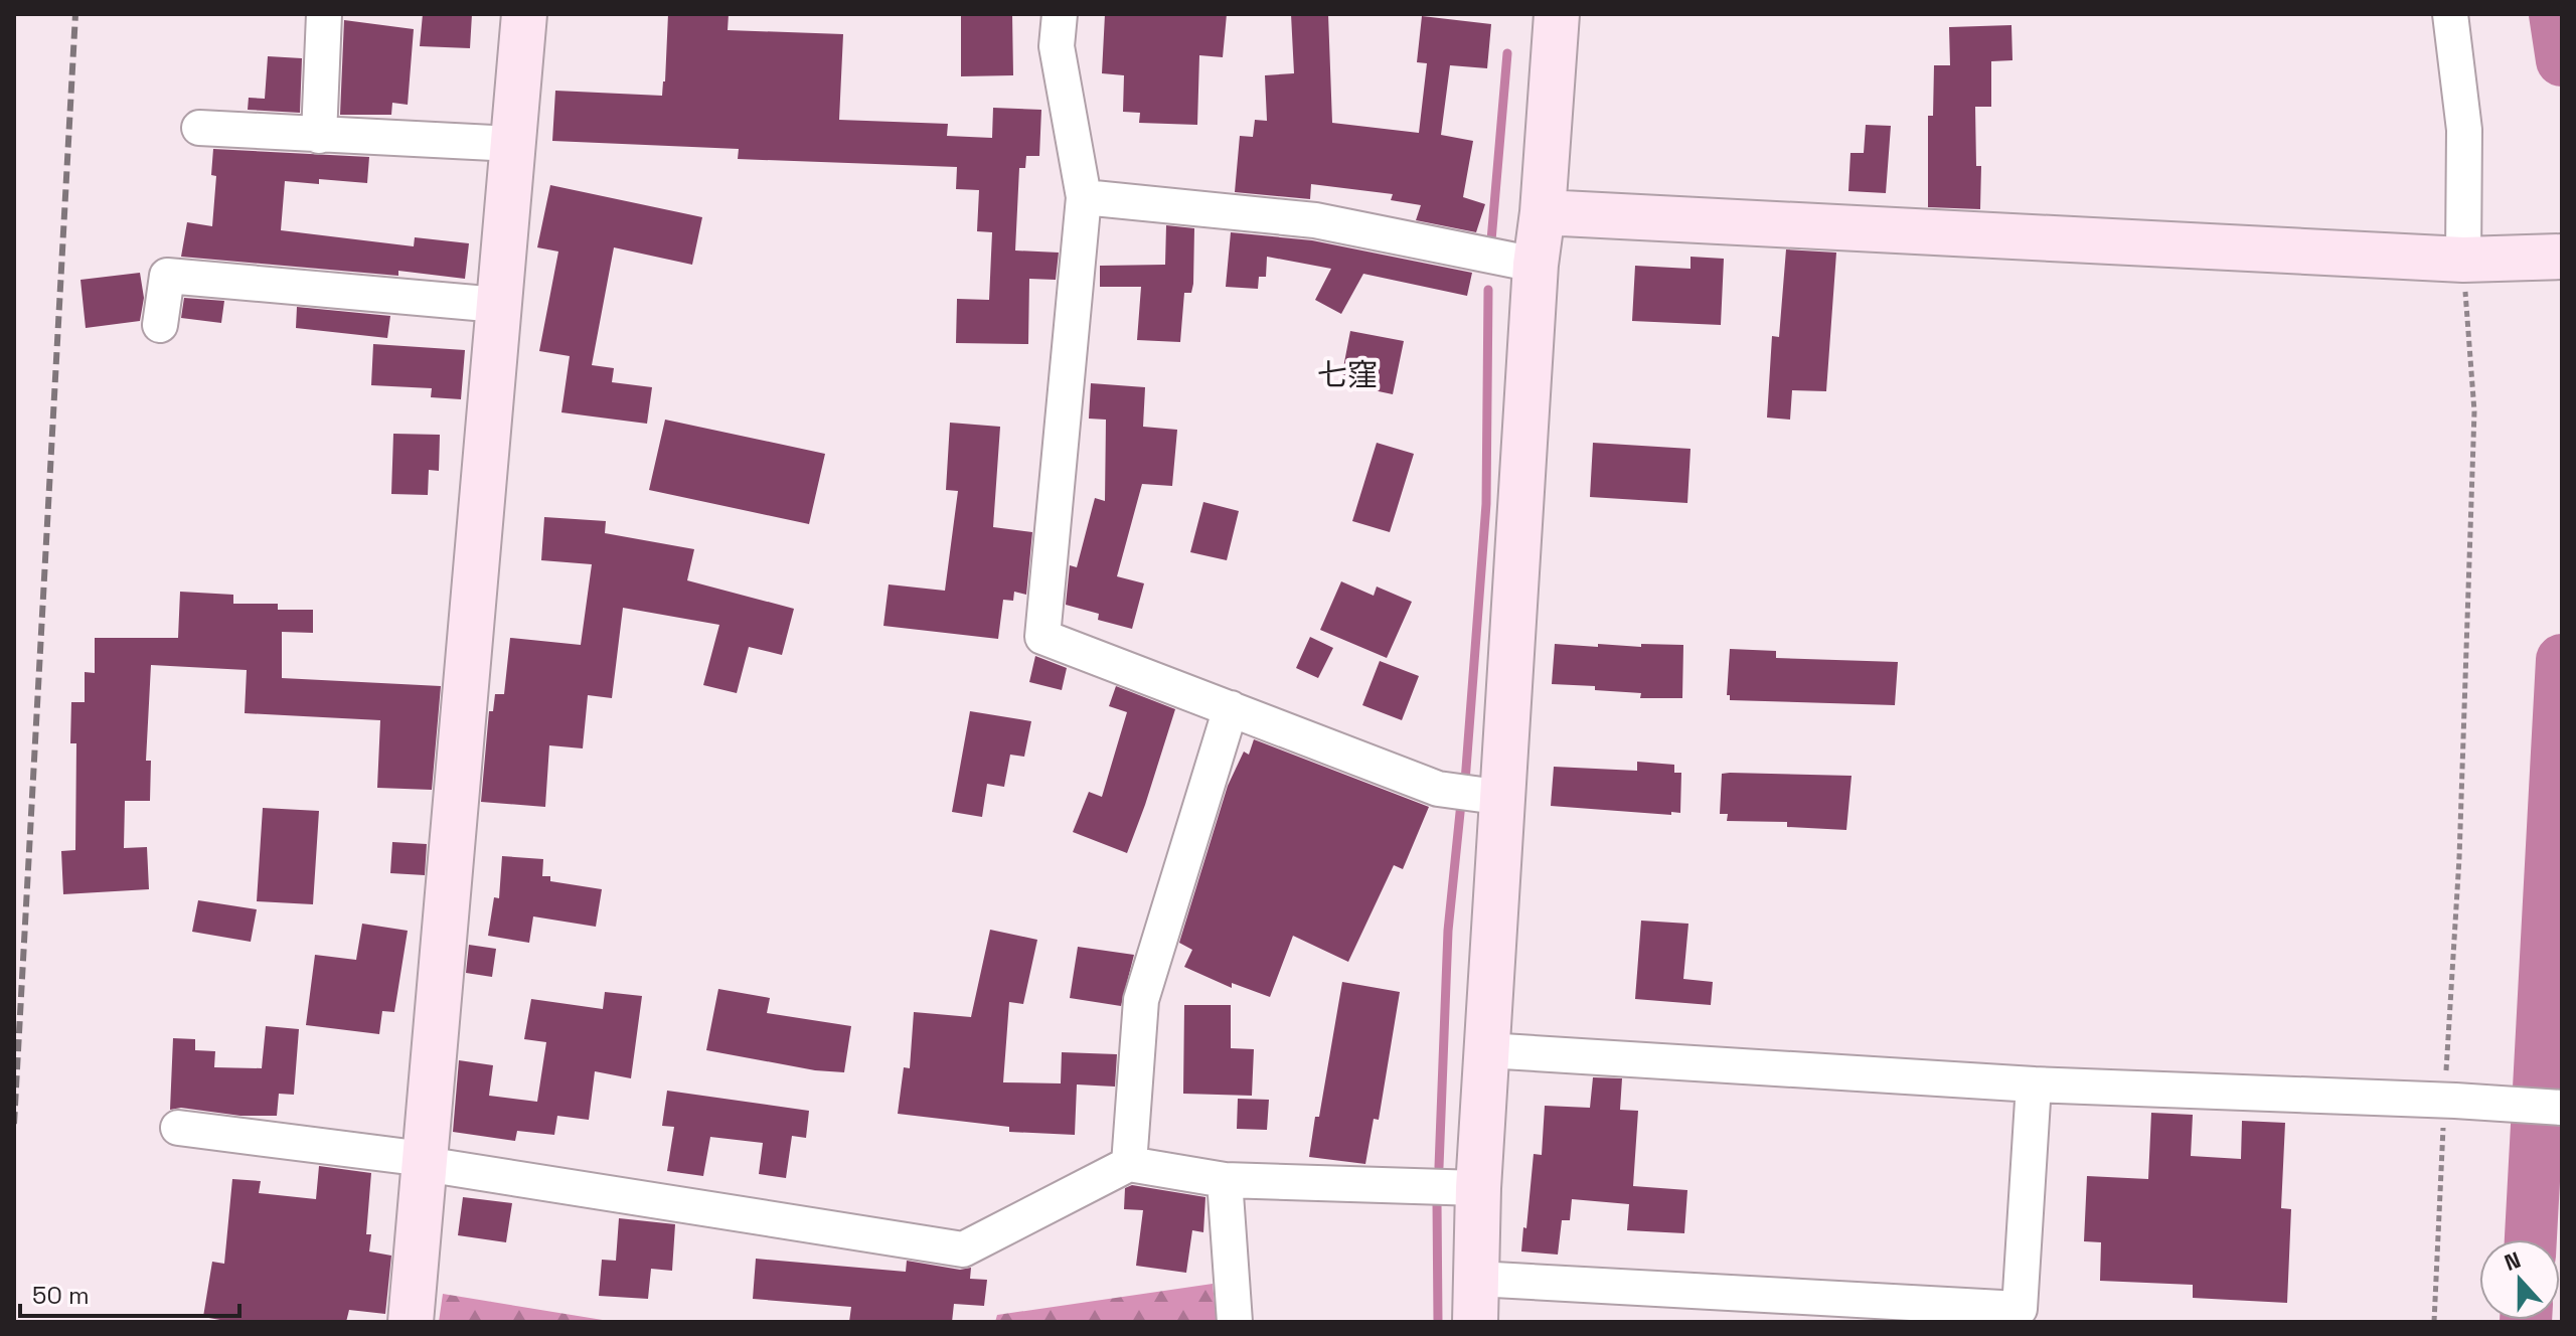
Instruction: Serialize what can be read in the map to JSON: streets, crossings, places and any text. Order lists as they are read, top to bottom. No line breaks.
{"districts":["七窪"],"scale_bar":"50 m","north":"top"}
